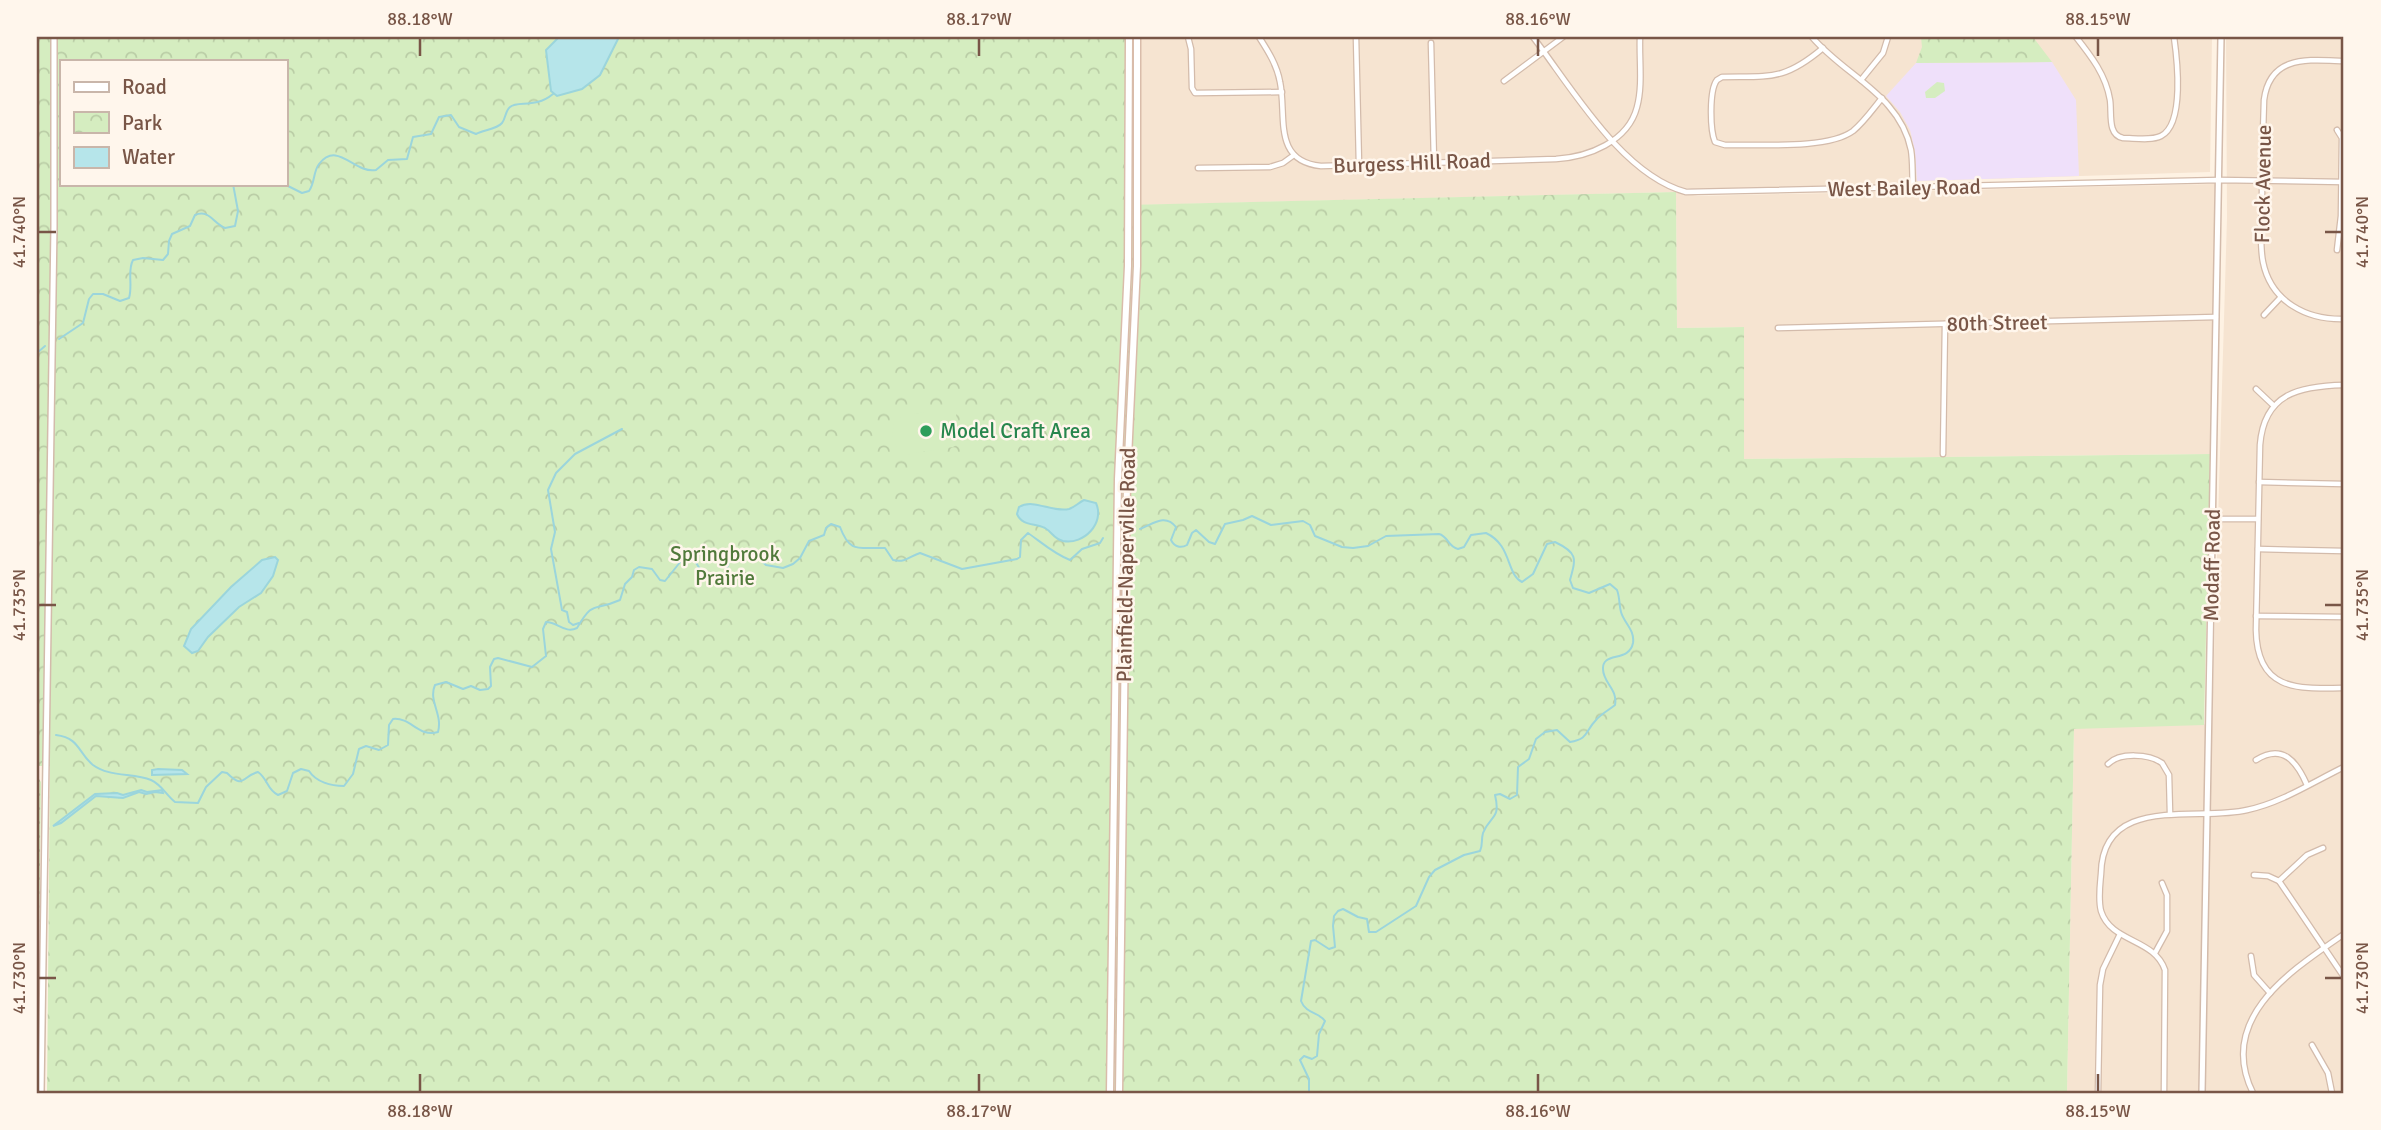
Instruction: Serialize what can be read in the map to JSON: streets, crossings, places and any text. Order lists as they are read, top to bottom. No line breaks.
{"streets":{"main road":["Plainfield-Naperville Road"],"street":["Burgess Hill Road","Flock Avenue","West Bailey Road","80th Street","Modaff Road"]},"crossings":[["Burgess Hill Road","West Bailey Road"],["Flock Avenue","West Bailey Road"],["West Bailey Road","Modaff Road"],["80th Street","Modaff Road"]],"parks":["Springbrook Prairie"],"places":["Model Craft Area"],"legend":["Road","Park","Water"],"coordinates":["88.18°W","88.17°W","88.16°W","88.15°W","41.740°N","41.735°N","41.730°N"]}
